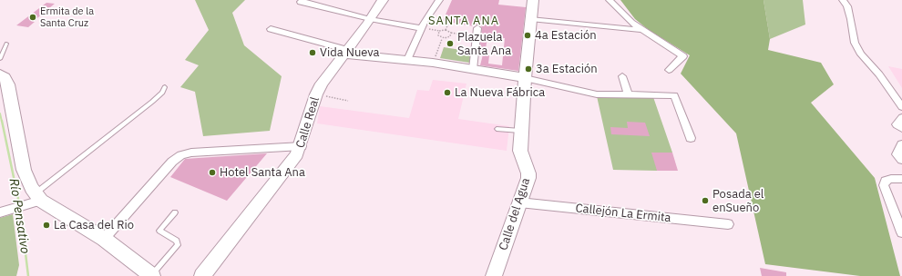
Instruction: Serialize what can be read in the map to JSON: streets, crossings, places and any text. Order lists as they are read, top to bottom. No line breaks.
{"streets":{"street":["Calle Real","Callejón La Ermita","Calle del Agua"]},"crossings":[["Callejón La Ermita","Calle del Agua"]],"districts":["SANTA ANA"],"water":["Río Pensativo"],"places":["Ermita de la Santa Cruz","4a Estación","Plazuela Santa Ana","Vida Nueva","3a Estación","La Nueva Fábrica","Hotel Santa Ana","Posada el enSueño","La Casa del Rio"]}
